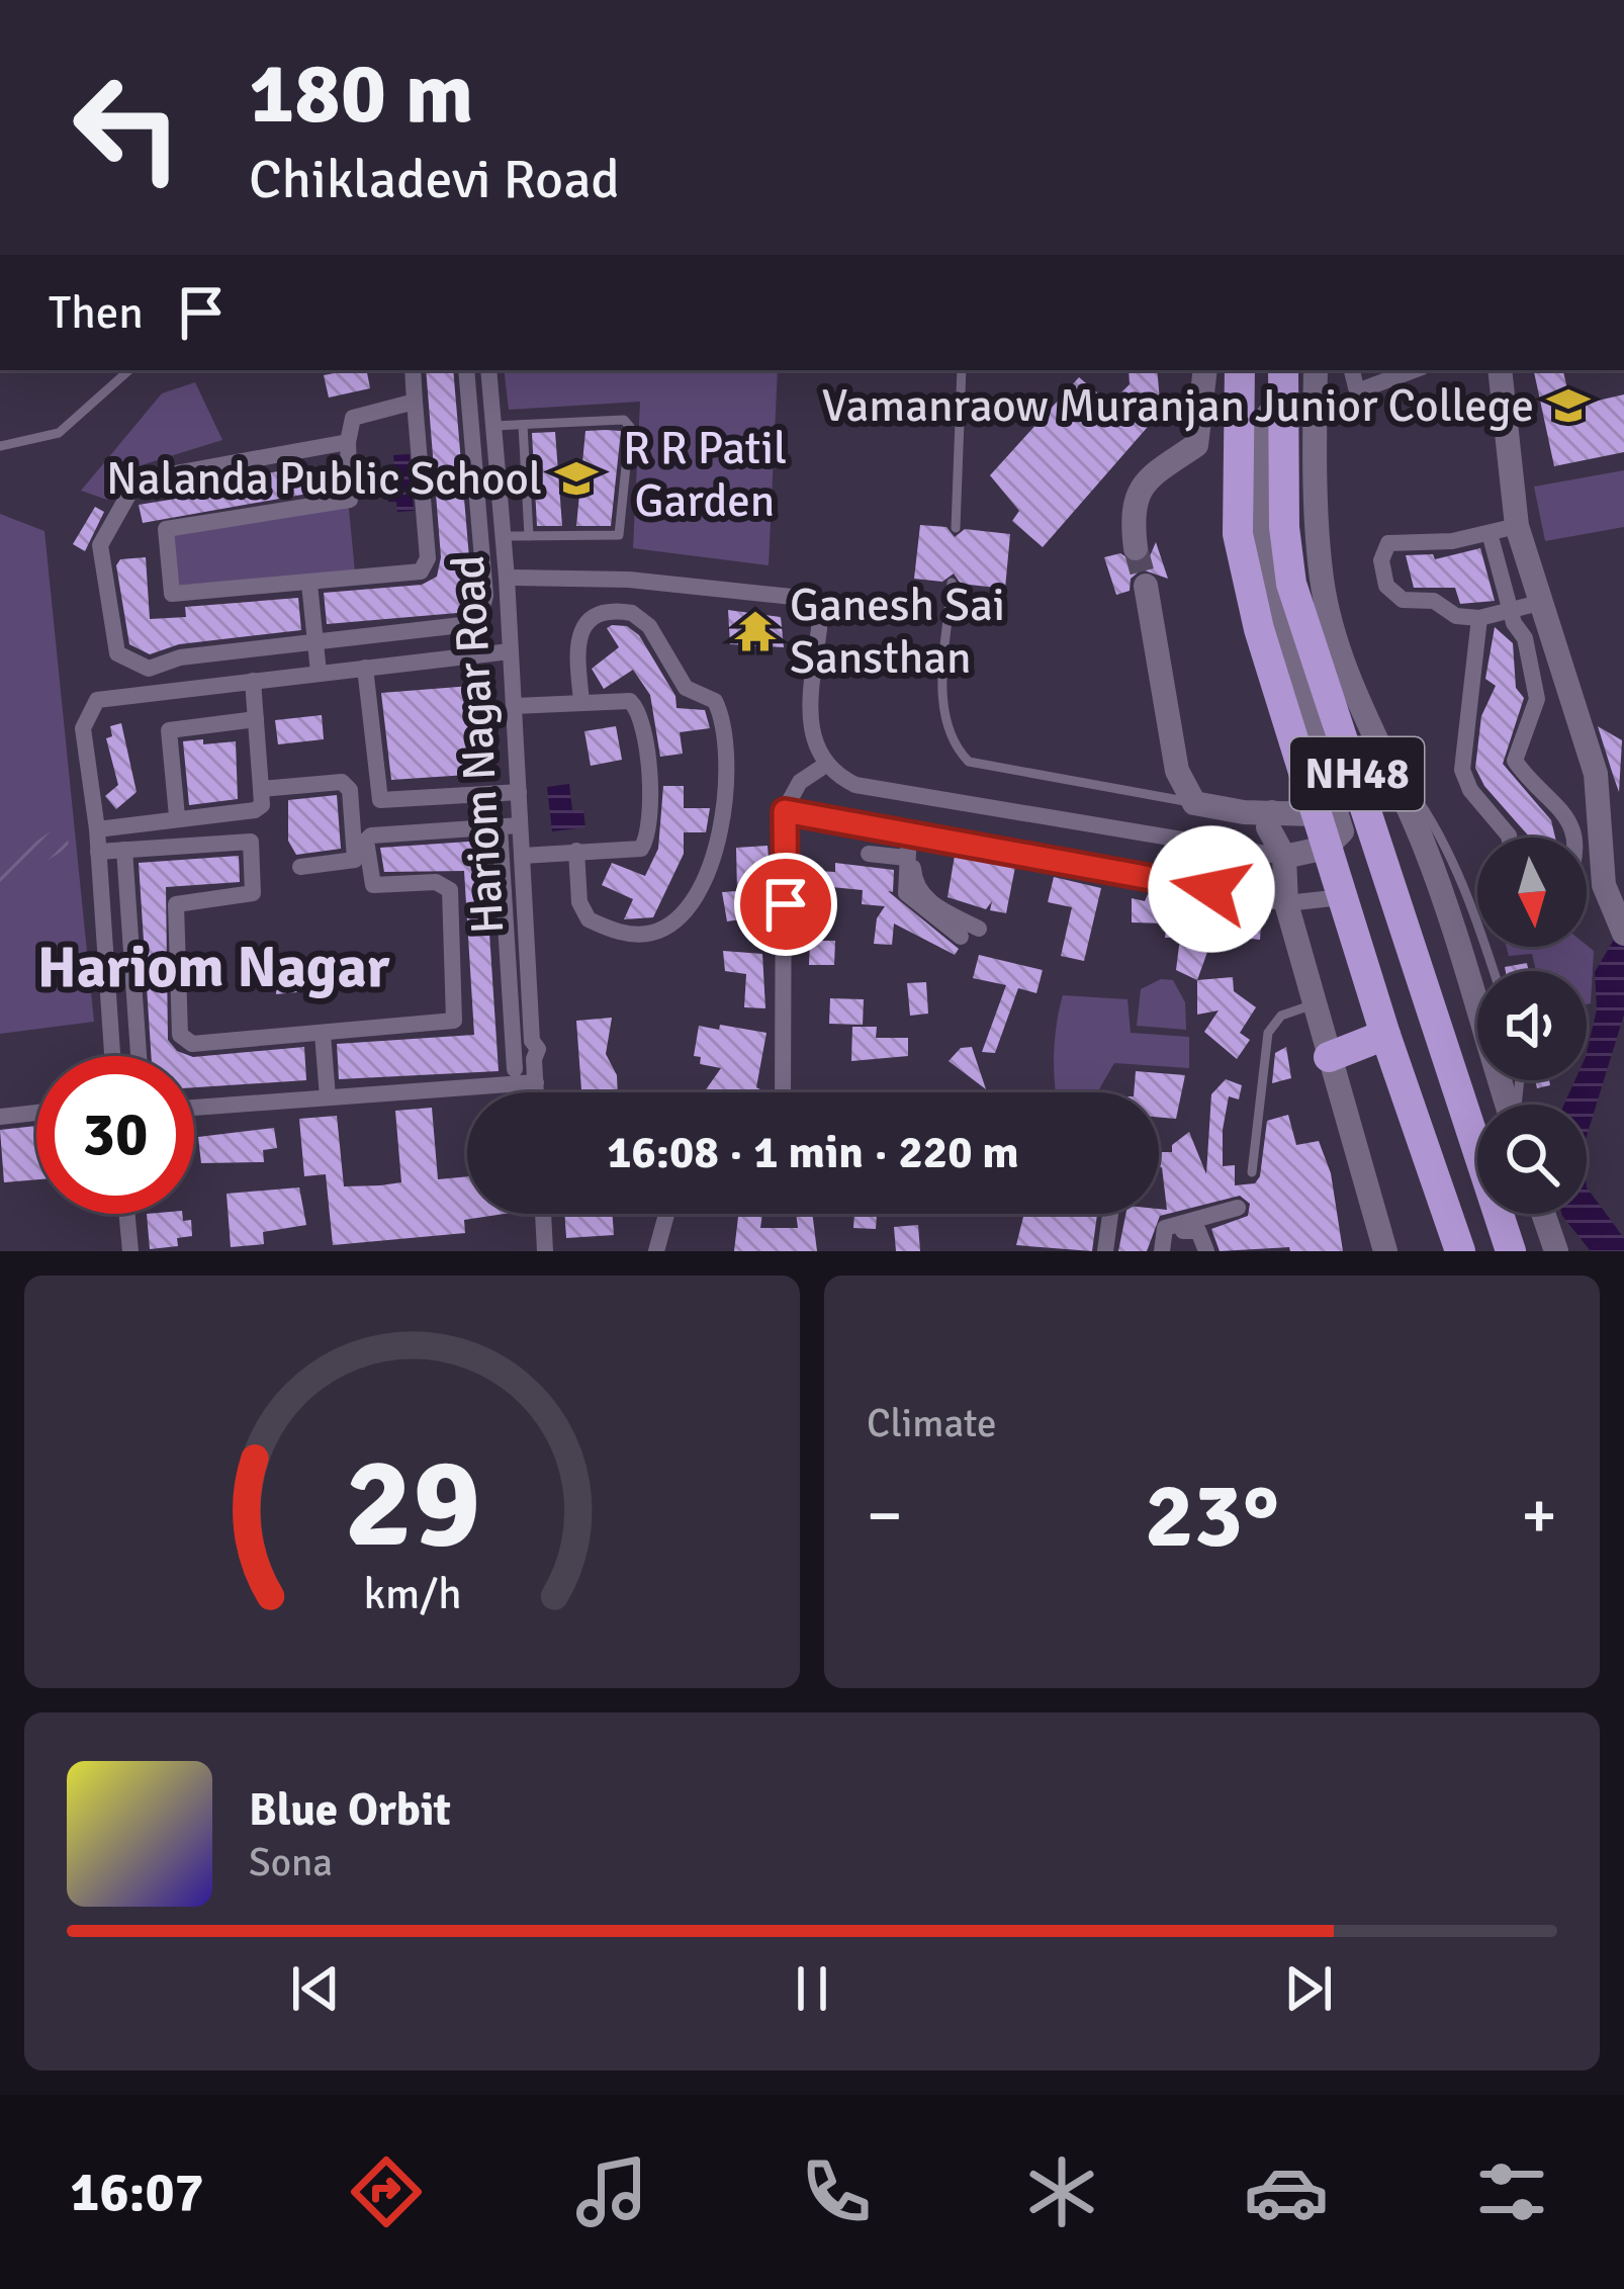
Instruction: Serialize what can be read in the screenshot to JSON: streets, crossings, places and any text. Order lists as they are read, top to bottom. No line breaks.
{"streets":{"highway":["NH48"],"street":["Hariom Nagar Road"]},"districts":["Hariom Nagar"],"parks":["R R Patil Garden"],"places":{"school or university":["Vamanraow Muranjan Junior College","Nalanda Public School"],"temple":["Ganesh Sai Sansthan"]},"north":"bottom","page":{"turn":["180 m","Chikladevi Road"],"then":"Then","limit":"30","trip":"16:08 · 1 min · 220 m","tile":"Climate","heat":["−","23°","+"],"song":["Blue Orbit","Sona"],"tabs":"16:07","gauge":["29","km/h"]}}
